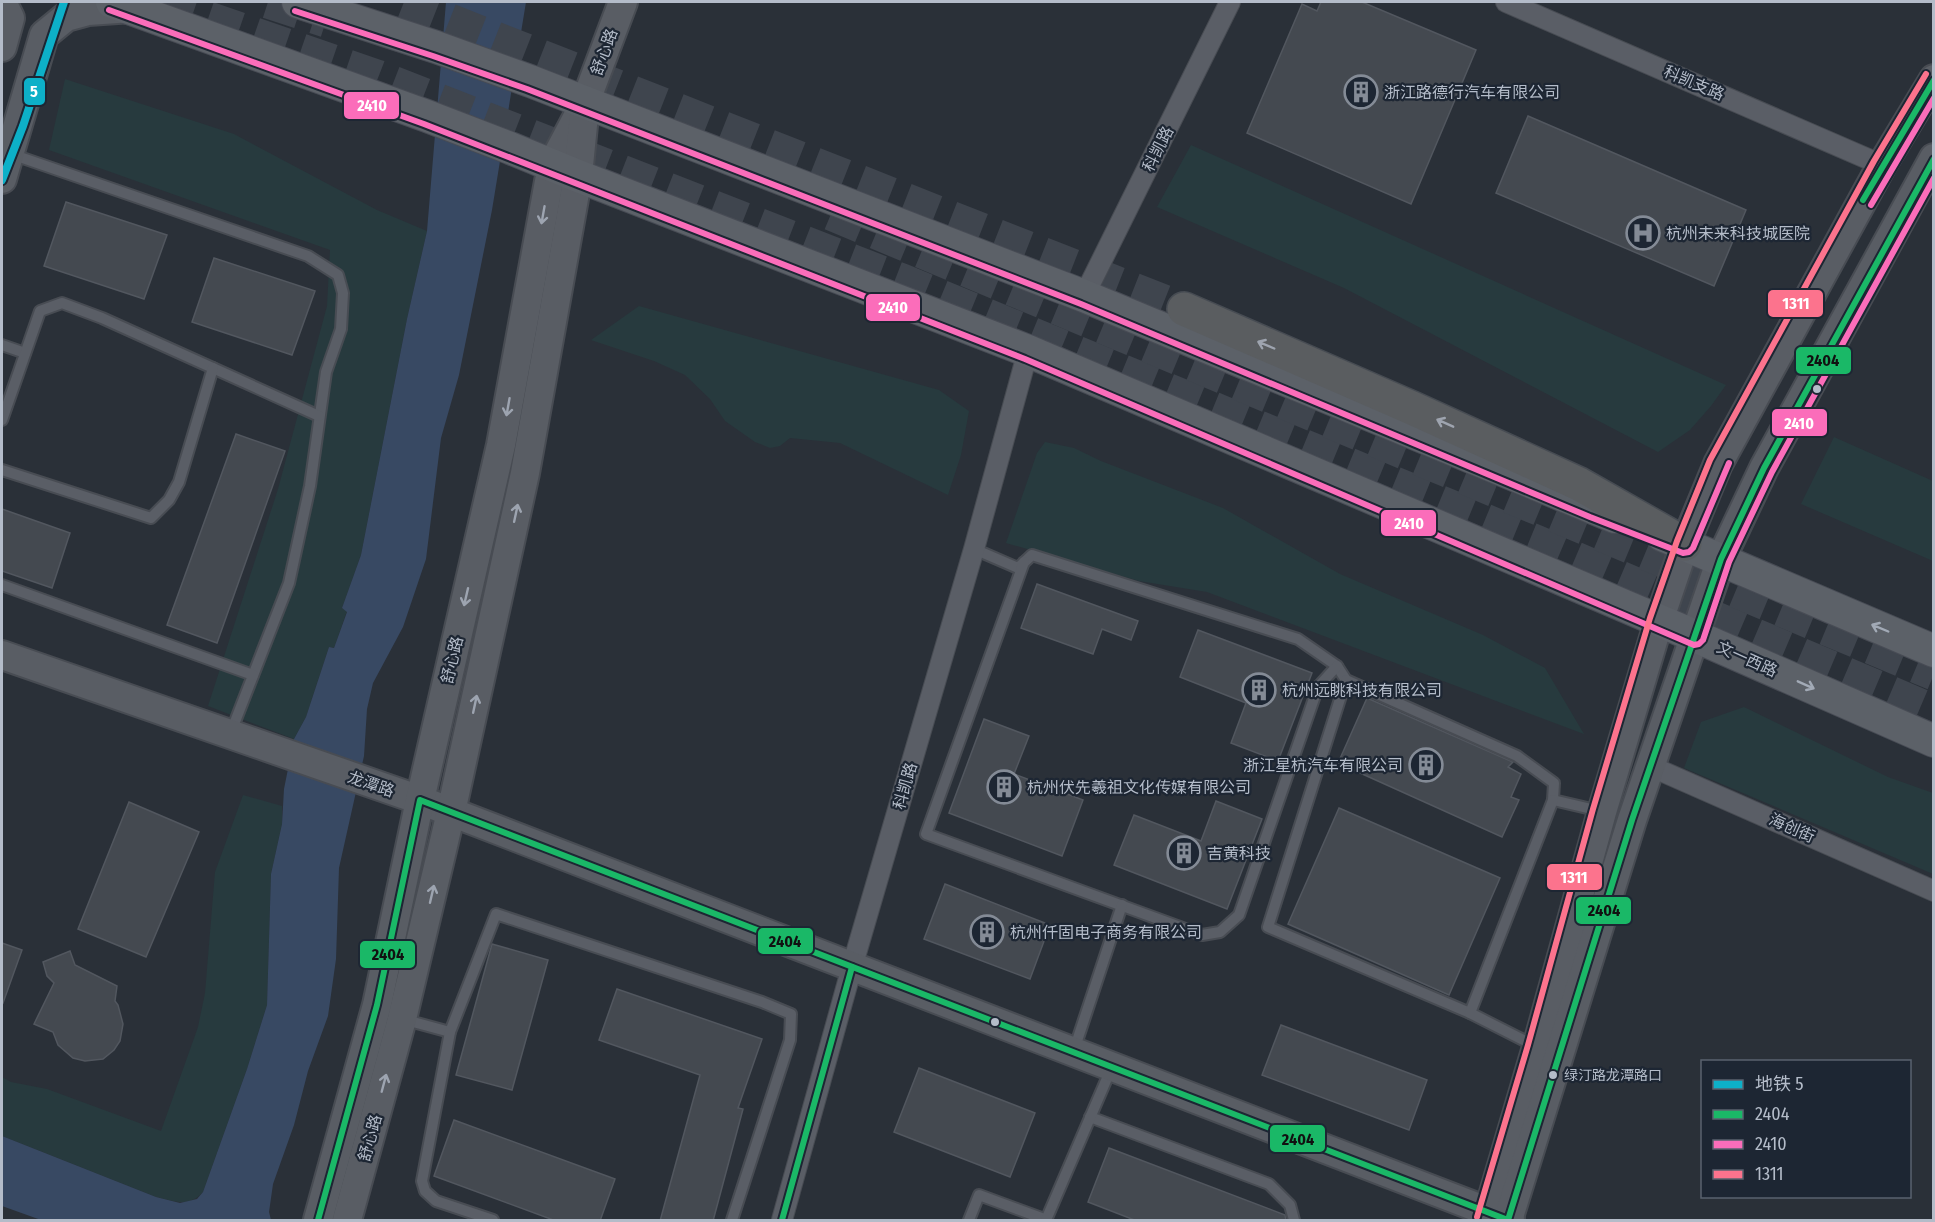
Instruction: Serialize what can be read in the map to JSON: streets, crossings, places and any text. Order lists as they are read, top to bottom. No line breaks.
{"streets":{"main road":["文一西路"],"street":["舒心路","科凯支路","科凯路","龙潭路","海创街"]},"crossings":[["舒心路","文一西路"],["舒心路","龙潭路"],["科凯路","文一西路"],["科凯路","龙潭路"]],"places":{"building":["浙江路德行汽车有限公司","杭州远眺科技有限公司","浙江星杭汽车有限公司","杭州伏先羲祖文化传媒有限公司","吉黄科技","杭州仟固电子商务有限公司"],"hospital":["杭州未来科技城医院"],"other":["绿汀路龙潭路口"]},"lines":["metro line 5","transit line 2410","transit line 1311","transit line 2404"],"legend":["地铁 5","2404","2410","1311"]}
